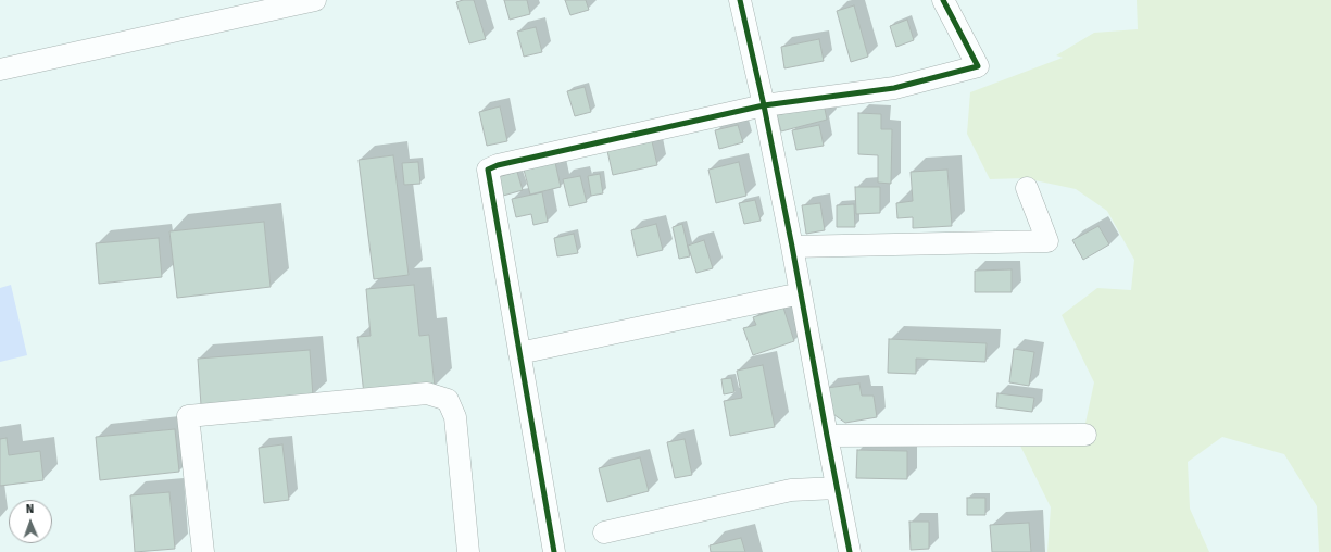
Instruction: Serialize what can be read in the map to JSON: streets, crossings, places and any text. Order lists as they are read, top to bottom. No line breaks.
{"north":"top"}
